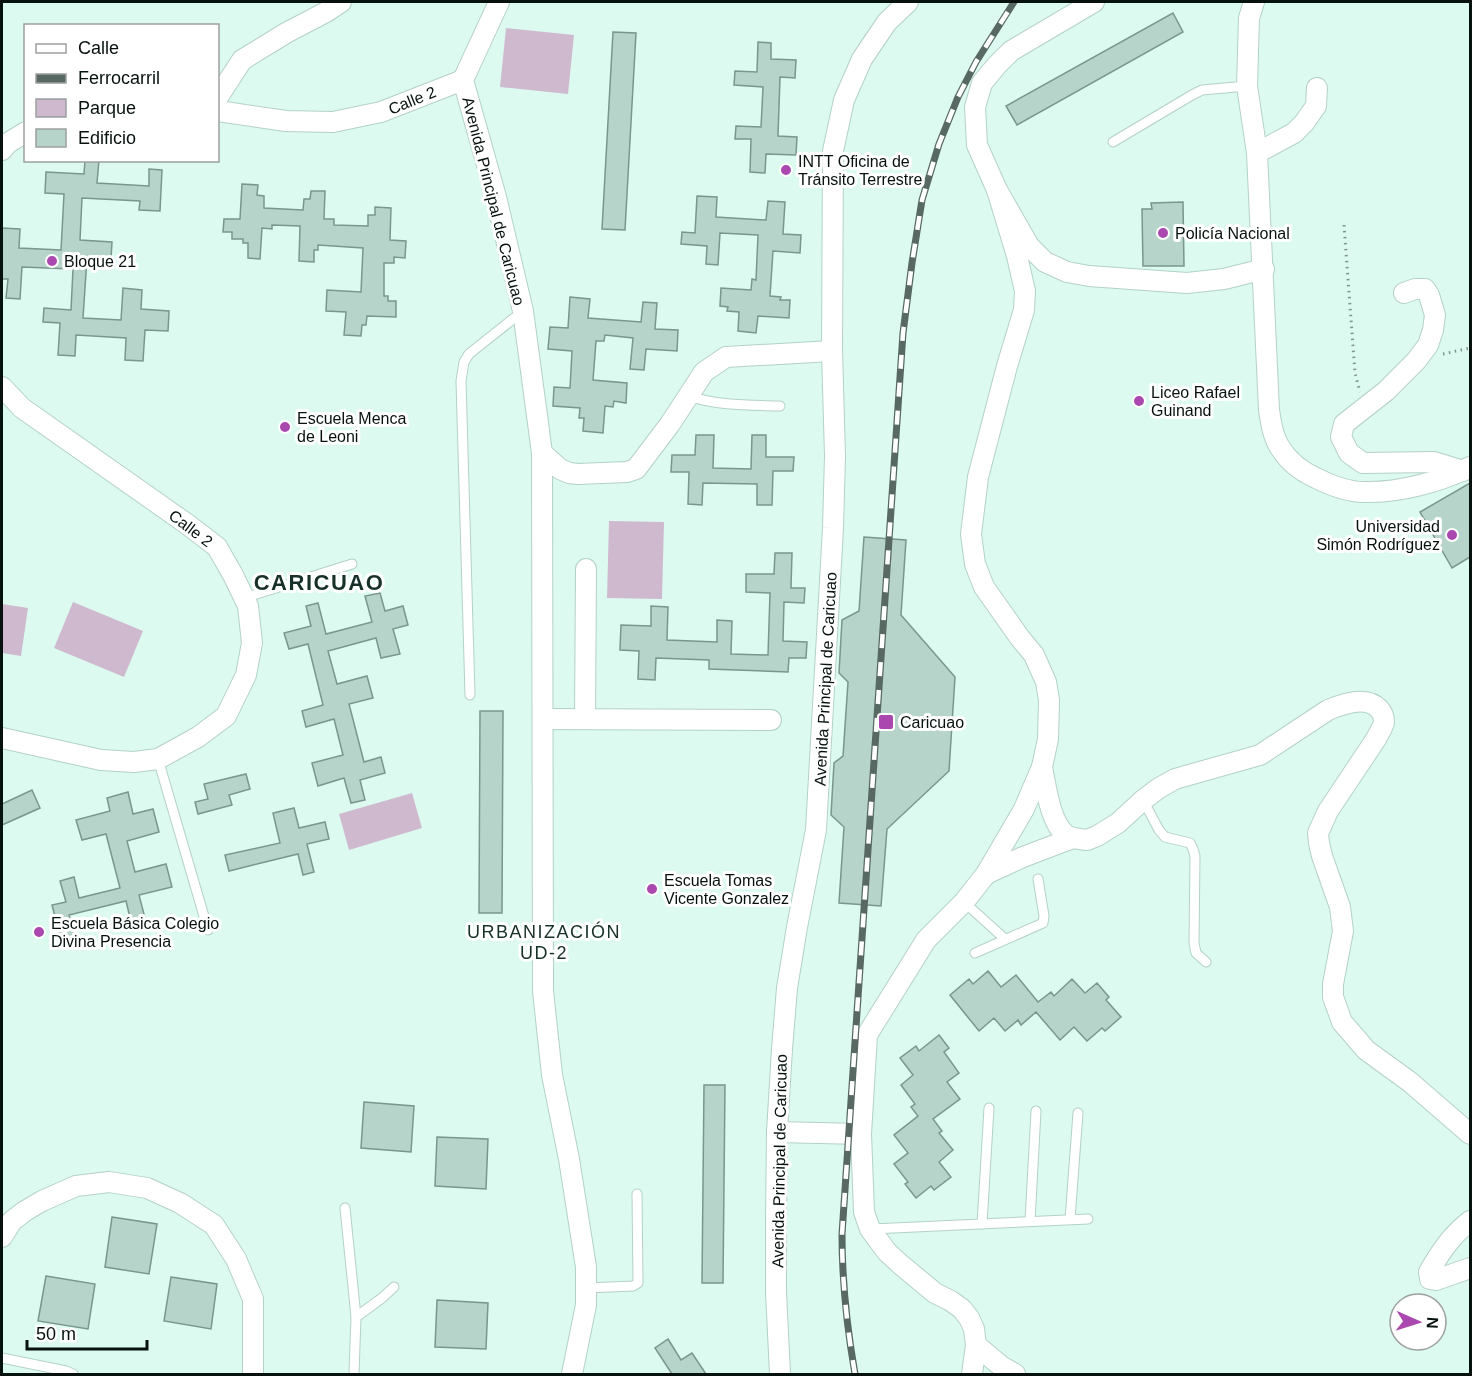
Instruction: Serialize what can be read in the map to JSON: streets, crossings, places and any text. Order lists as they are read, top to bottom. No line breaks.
{"streets":{"street":["Calle 2","Avenida Principal de Caricuao"]},"crossings":[["Calle 2","Avenida Principal de Caricuao"]],"districts":["CARICUAO","URBANIZACIÓN UD-2"],"places":{"other":["INTT Oficina de Tránsito Terrestre","Policía Nacional","Bloque 21","Liceo Rafael Guinand","Escuela Menca de Leoni","Universidad Simón Rodríguez","Escuela Tomas Vicente Gonzalez","Escuela Básica Colegio Divina Presencia"],"transit":["Caricuao"]},"legend":["Calle","Ferrocarril","Parque","Edificio"],"scale_bar":"50 m","north":"right"}
